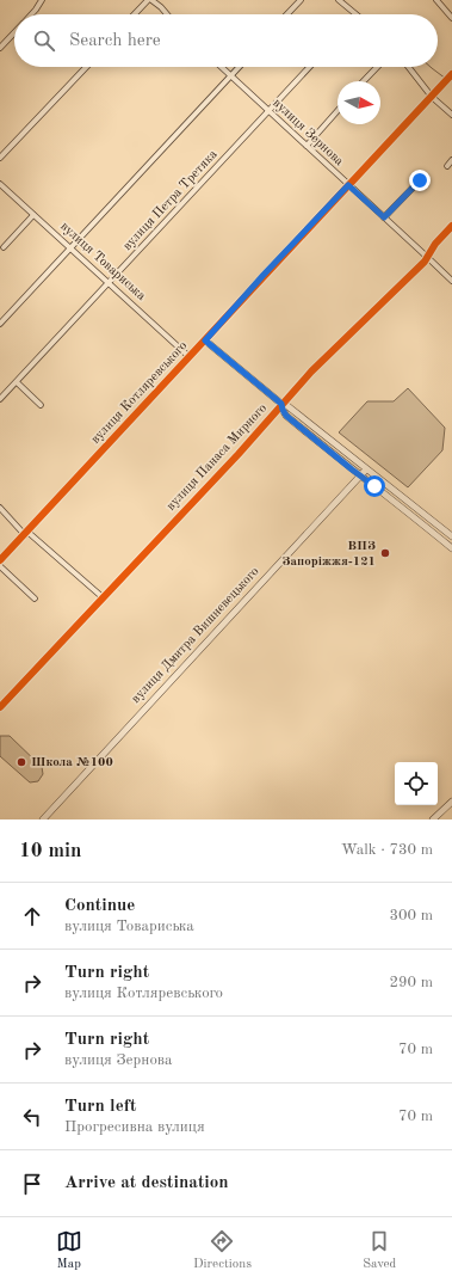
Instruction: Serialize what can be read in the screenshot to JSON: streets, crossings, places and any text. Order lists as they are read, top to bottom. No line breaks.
{"streets":{"street":["вулиця Зернова","вулиця Петра Третяка","вулиця Товариська","вулиця Котляревського","вулиця Панаса Мирного","вулиця Дмитра Вишневецького"]},"crossings":[["вулиця Зернова","вулиця Петра Третяка"],["вулиця Зернова","вулиця Котляревського"],["вулиця Зернова","вулиця Панаса Мирного"],["вулиця Петра Третяка","вулиця Товариська"],["вулиця Товариська","вулиця Котляревського"]],"places":["ВПЗ Запоріжжя-121","Школа №100"],"north":"right","page":{"search":"Search here","heading":["10 min","Walk · 730 m"],"list":[["Continue","вулиця Товариська","300 m"],["Turn right","вулиця Котляревського","290 m"],["Turn right","вулиця Зернова","70 m"],["Turn left","Прогресивна вулиця","70 m"],"Arrive at destination"],"nav":["Map","Directions","Saved"]}}
